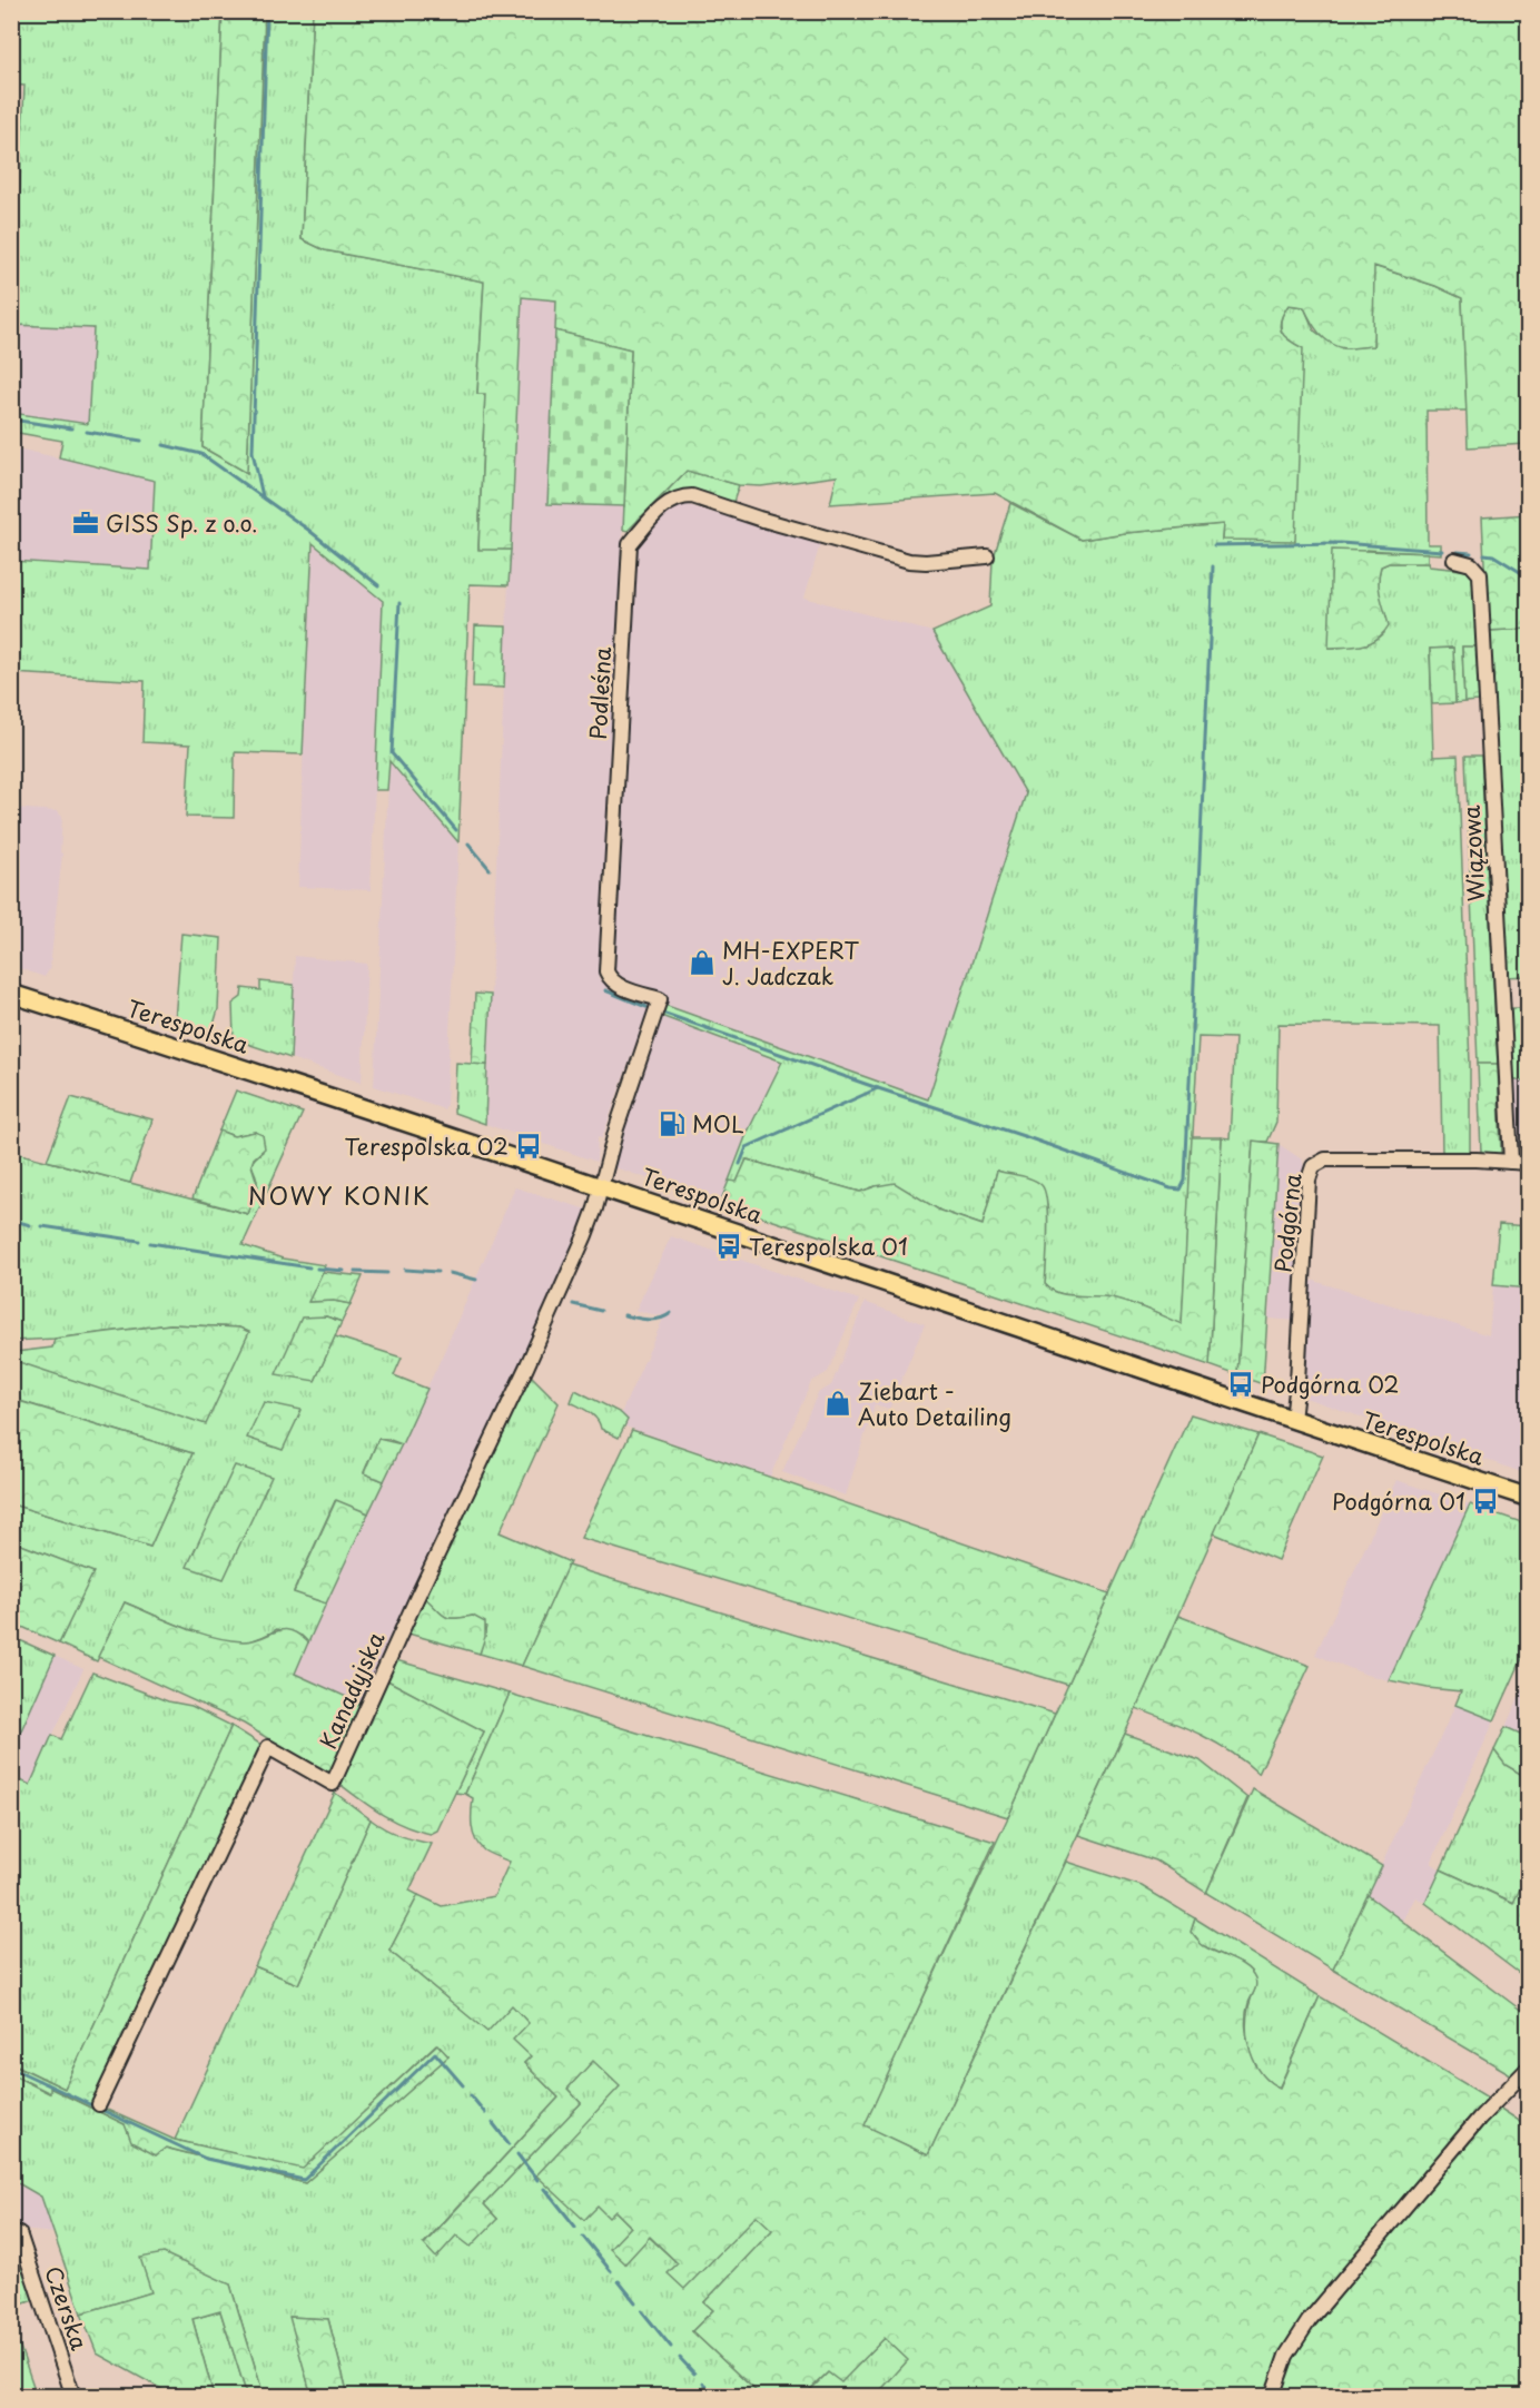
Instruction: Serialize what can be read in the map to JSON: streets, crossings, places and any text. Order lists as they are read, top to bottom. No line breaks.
{"streets":{"main road":["Terespolska"],"street":["Podleśna","Wiązowa","Podgórna","Kanadyjska","Czerska"]},"crossings":[["Podleśna","Terespolska"],["Podleśna","Kanadyjska"],["Wiązowa","Podgórna"],["Terespolska","Podgórna"],["Terespolska","Kanadyjska"]],"districts":["NOWY KONIK"],"places":{"office":["GISS Sp. z o.o."],"shop":["MH-EXPERT J. Jadczak","Ziebart - Auto Detailing"],"fuel station":["MOL"],"bus stop":["Terespolska 02","Terespolska 01","Podgórna 02","Podgórna 01"]}}
